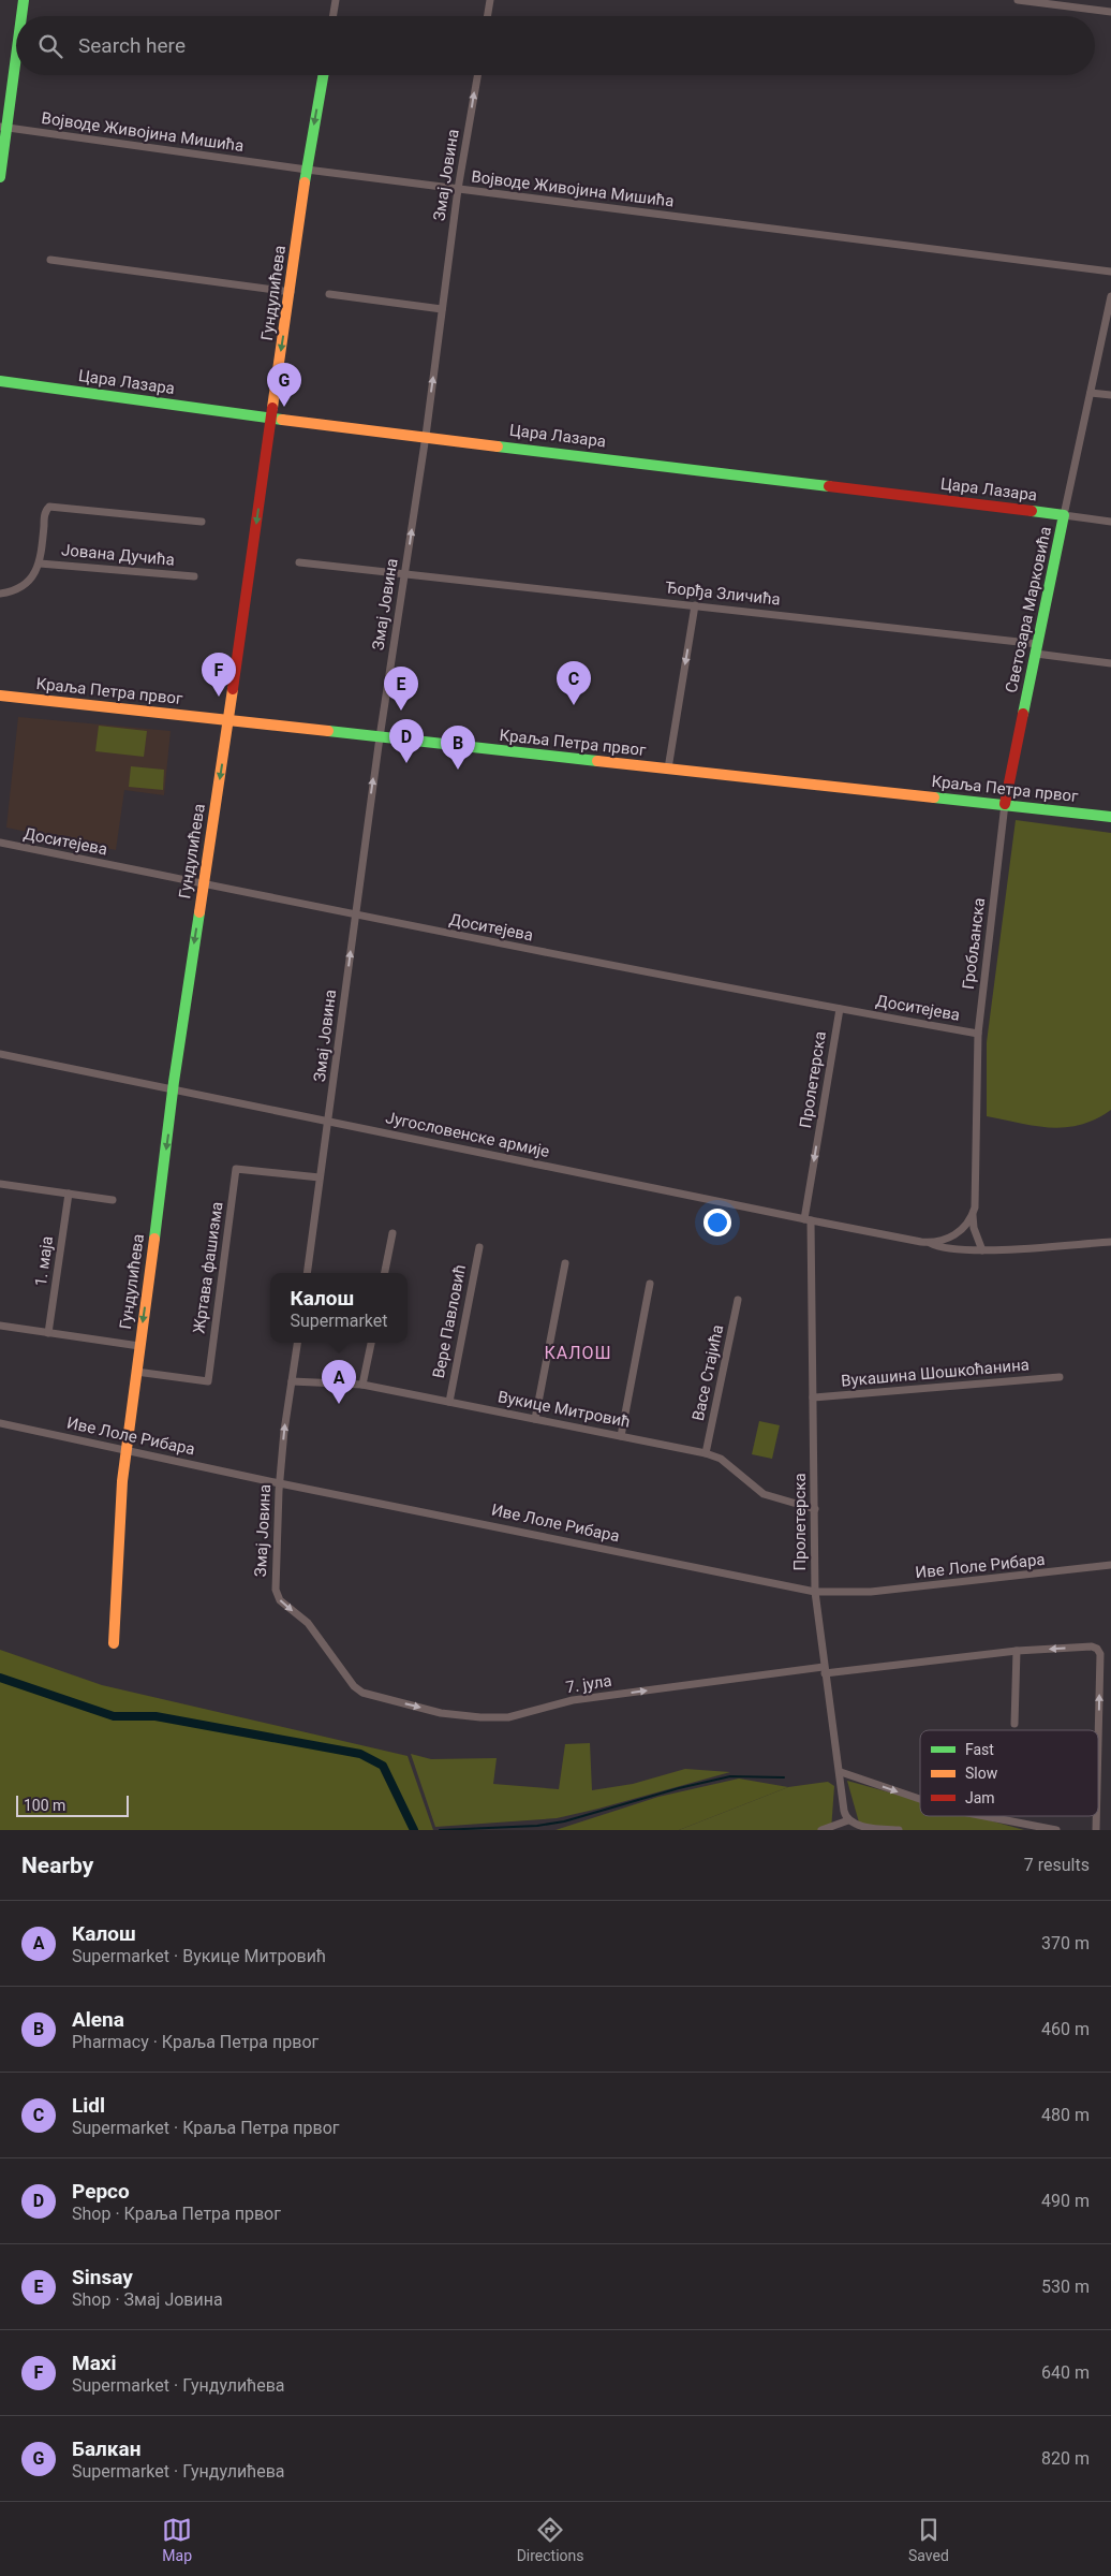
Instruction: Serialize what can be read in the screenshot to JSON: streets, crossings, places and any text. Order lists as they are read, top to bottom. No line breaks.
{"streets":{"street":["Војводе Живојина Мишића","Змај Јовина","Гундулићева","Цара Лазара","Јована Дучића","Ђорђа Зличића","Светозара Марковића","Краља Петра првог","Доситејева","Гробљанска","Пролетерска","Југословенске армије","1. маја","Жртава фашизма","Вере Павловић","Васе Стајића","Вукашина Шошкоћанина","Вукице Митровић","Иве Лоле Рибара","7. јула"]},"crossings":[["Војводе Живојина Мишића","Змај Јовина"],["Војводе Живојина Мишића","Гундулићева"],["Змај Јовина","Цара Лазара"],["Змај Јовина","Ђорђа Зличића"],["Змај Јовина","Краља Петра првог"],["Змај Јовина","Доситејева"],["Змај Јовина","Југословенске армије"],["Змај Јовина","Жртава фашизма"],["Змај Јовина","Вукице Митровић"],["Змај Јовина","Иве Лоле Рибара"],["Змај Јовина","7. јула"],["Гундулићева","Цара Лазара"],["Гундулићева","Краља Петра првог"],["Гундулићева","Доситејева"],["Гундулићева","Југословенске армије"],["Гундулићева","Жртава фашизма"],["Гундулићева","Иве Лоле Рибара"],["Цара Лазара","Светозара Марковића"],["Ђорђа Зличића","Светозара Марковића"],["Светозара Марковића","Краља Петра првог"],["Светозара Марковића","Гробљанска"],["Краља Петра првог","Гробљанска"],["Доситејева","Гробљанска"],["Доситејева","Пролетерска"],["Гробљанска","Југословенске армије"],["Пролетерска","Југословенске армије"],["Пролетерска","Вукашина Шошкоћанина"],["Пролетерска","Вукице Митровић"],["Пролетерска","Иве Лоле Рибара"],["Пролетерска","7. јула"],["Вере Павловић","Вукице Митровић"],["Васе Стајића","Вукице Митровић"]],"one_way":["Гундулићева"],"districts":["КАЛОШ"],"legend":["Fast","Slow","Jam"],"scale_bar":"100 m","page":{"search":"Search here","pins":["G","F","C","E","D","B","A"],"popup":["Калош","Supermarket"],"scale":"100 m","heading":["Nearby","7 results"],"list":[{"mark":"A","name":"Калош","note":"Supermarket · Вукице Митровић","value":"370 m"},{"mark":"B","name":"Alena","note":"Pharmacy · Краља Петра првог","value":"460 m"},{"mark":"C","name":"Lidl","note":"Supermarket · Краља Петра првог","value":"480 m"},{"mark":"D","name":"Pepco","note":"Shop · Краља Петра првог","value":"490 m"},{"mark":"E","name":"Sinsay","note":"Shop · Змај Јовина","value":"530 m"},{"mark":"F","name":"Maxi","note":"Supermarket · Гундулићева","value":"640 m"},{"mark":"G","name":"Балкан","note":"Supermarket · Гундулићева","value":"820 m"}],"nav":["Map","Directions","Saved"]}}
